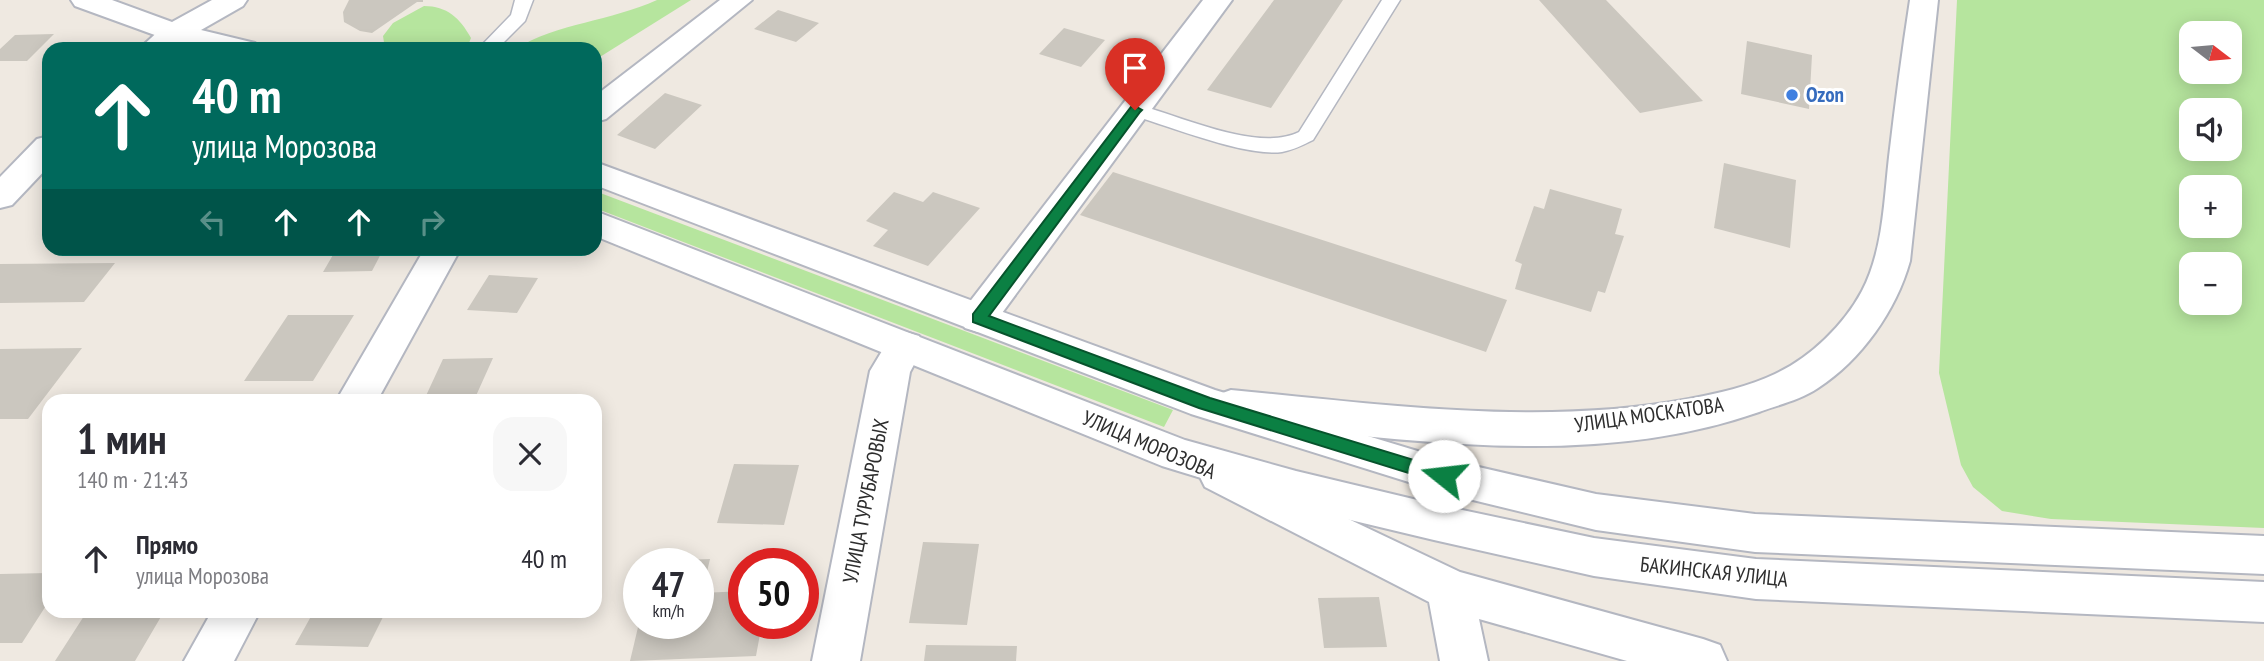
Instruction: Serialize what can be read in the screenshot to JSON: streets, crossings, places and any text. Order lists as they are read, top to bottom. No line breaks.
{"streets":{"main road":["УЛИЦА МОСКАТОВА","УЛИЦА МОРОЗОВА","УЛИЦА ТУРУБАРОВЫХ","БАКИНСКАЯ УЛИЦА"]},"crossings":[["УЛИЦА МОСКАТОВА","БАКИНСКАЯ УЛИЦА"],["УЛИЦА МОРОЗОВА","УЛИЦА ТУРУБАРОВЫХ"],["УЛИЦА МОРОЗОВА","БАКИНСКАЯ УЛИЦА"]],"places":["Ozon"],"north":"right","page":{"map_buttons":["+","−"],"turn":["40 m","улица Морозова"],"heading":["1 мин","140 m · 21:43"],"list":[{"name":"Прямо","note":"улица Морозова","value":"40 m"}],"speed":"47 km/h","limit":"50"}}
